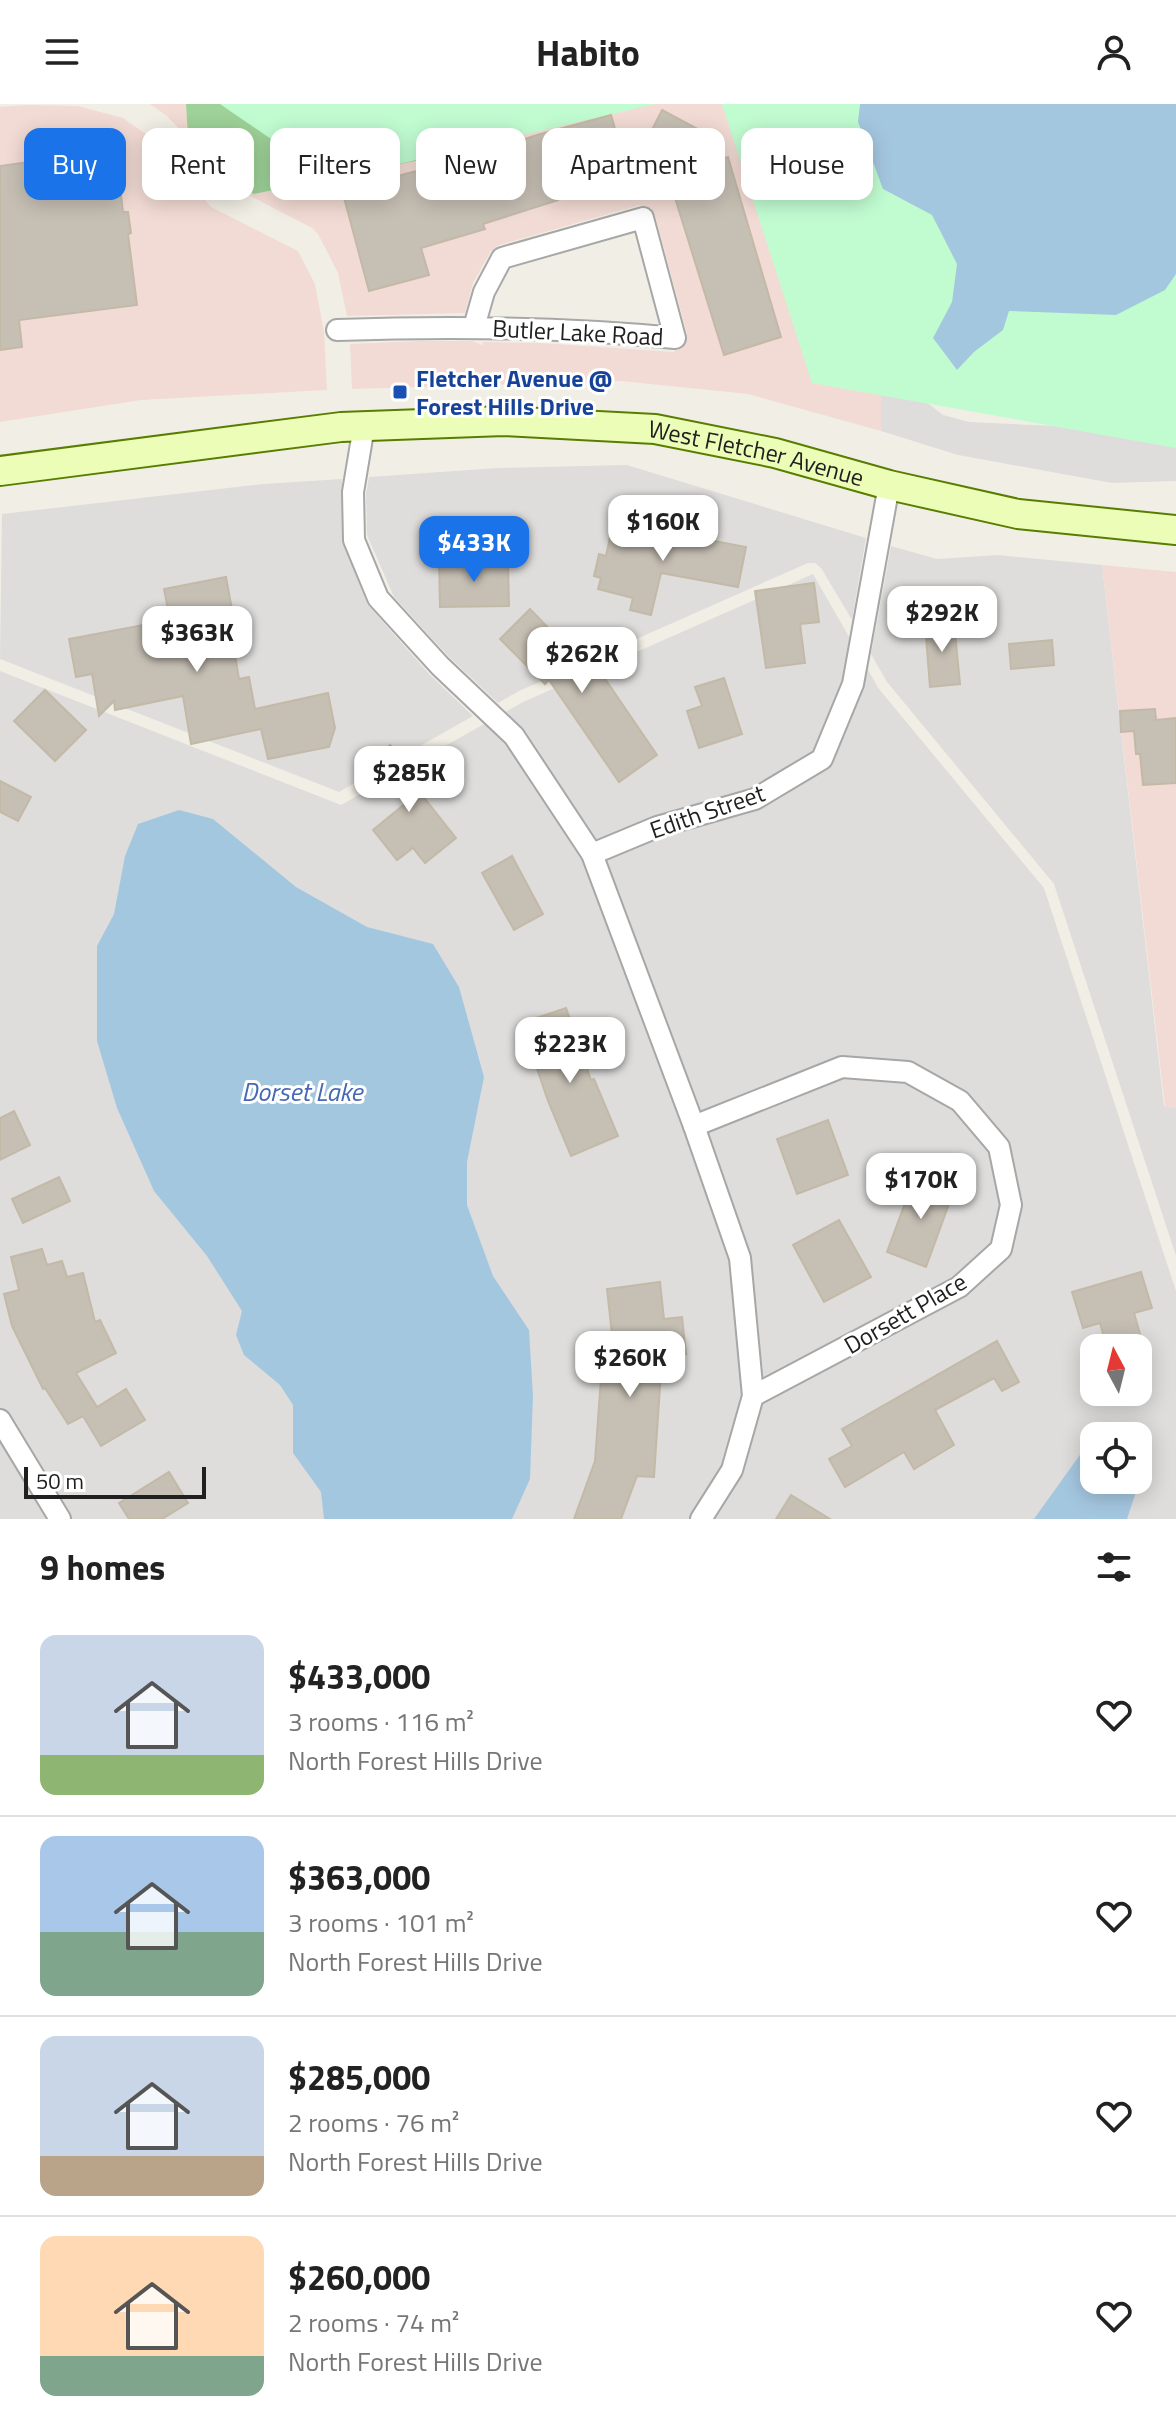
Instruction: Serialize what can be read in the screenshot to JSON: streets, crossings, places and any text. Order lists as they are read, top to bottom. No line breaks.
{"streets":{"main road":["West Fletcher Avenue"],"street":["Butler Lake Road","Edith Street","Dorsett Place"]},"crossings":[["West Fletcher Avenue","Edith Street"]],"water":["Dorset Lake"],"places":{"transit":["Fletcher Avenue @ Forest Hills Drive"]},"scale_bar":"50 m","north":"top","page":{"header":"Habito","chip":["Buy","Rent","Filters","New","Apartment","House"],"price":["$160K","$433K","$292K","$363K","$262K","$285K","$223K","$170K","$260K"],"scale":"50 m","heading":"9 homes","list":[{"name":"$433,000","note":"3 rooms · 116 m² · North Forest Hills Drive"},{"name":"$363,000","note":"3 rooms · 101 m² · North Forest Hills Drive"},{"name":"$285,000","note":"2 rooms · 76 m² · North Forest Hills Drive"},{"name":"$260,000","note":"2 rooms · 74 m² · North Forest Hills Drive"}]}}
